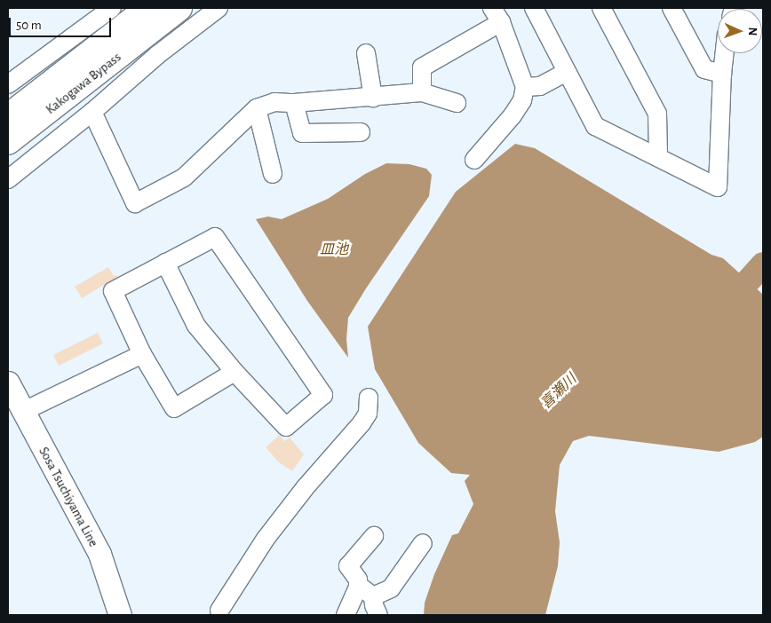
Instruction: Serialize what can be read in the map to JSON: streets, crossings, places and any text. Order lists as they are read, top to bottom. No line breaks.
{"streets":{"highway":["Kakogawa Bypass"],"main road":["Sosa Tsuchiyama Line"]},"water":["皿池","喜瀬川"],"scale_bar":"50 m","north":"right"}
